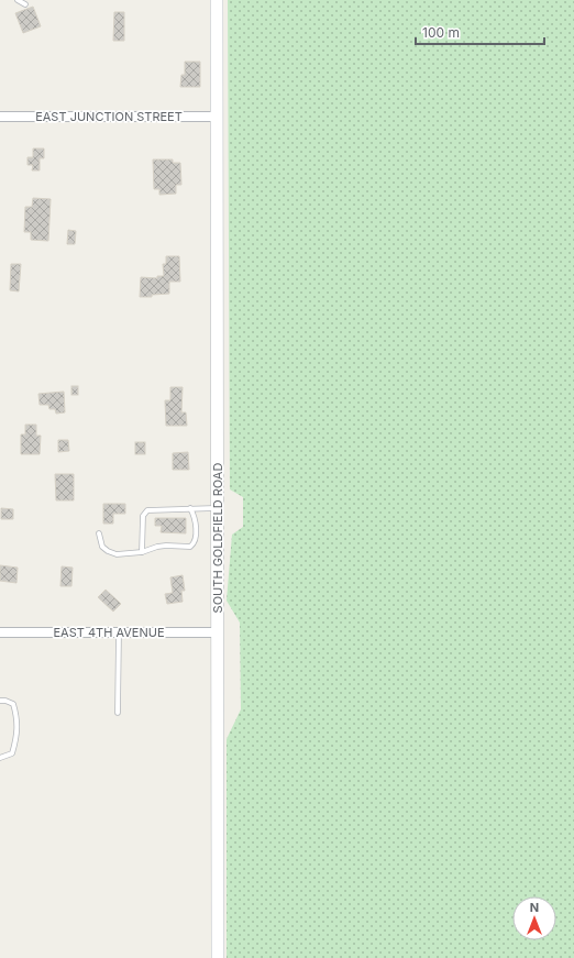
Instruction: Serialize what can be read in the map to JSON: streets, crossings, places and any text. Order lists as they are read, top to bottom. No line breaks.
{"streets":{"main road":["SOUTH GOLDFIELD ROAD"],"street":["EAST JUNCTION STREET","EAST 4TH AVENUE"]},"crossings":[["EAST JUNCTION STREET","SOUTH GOLDFIELD ROAD"],["SOUTH GOLDFIELD ROAD","EAST 4TH AVENUE"]],"scale_bar":"100 m","north":"top"}
